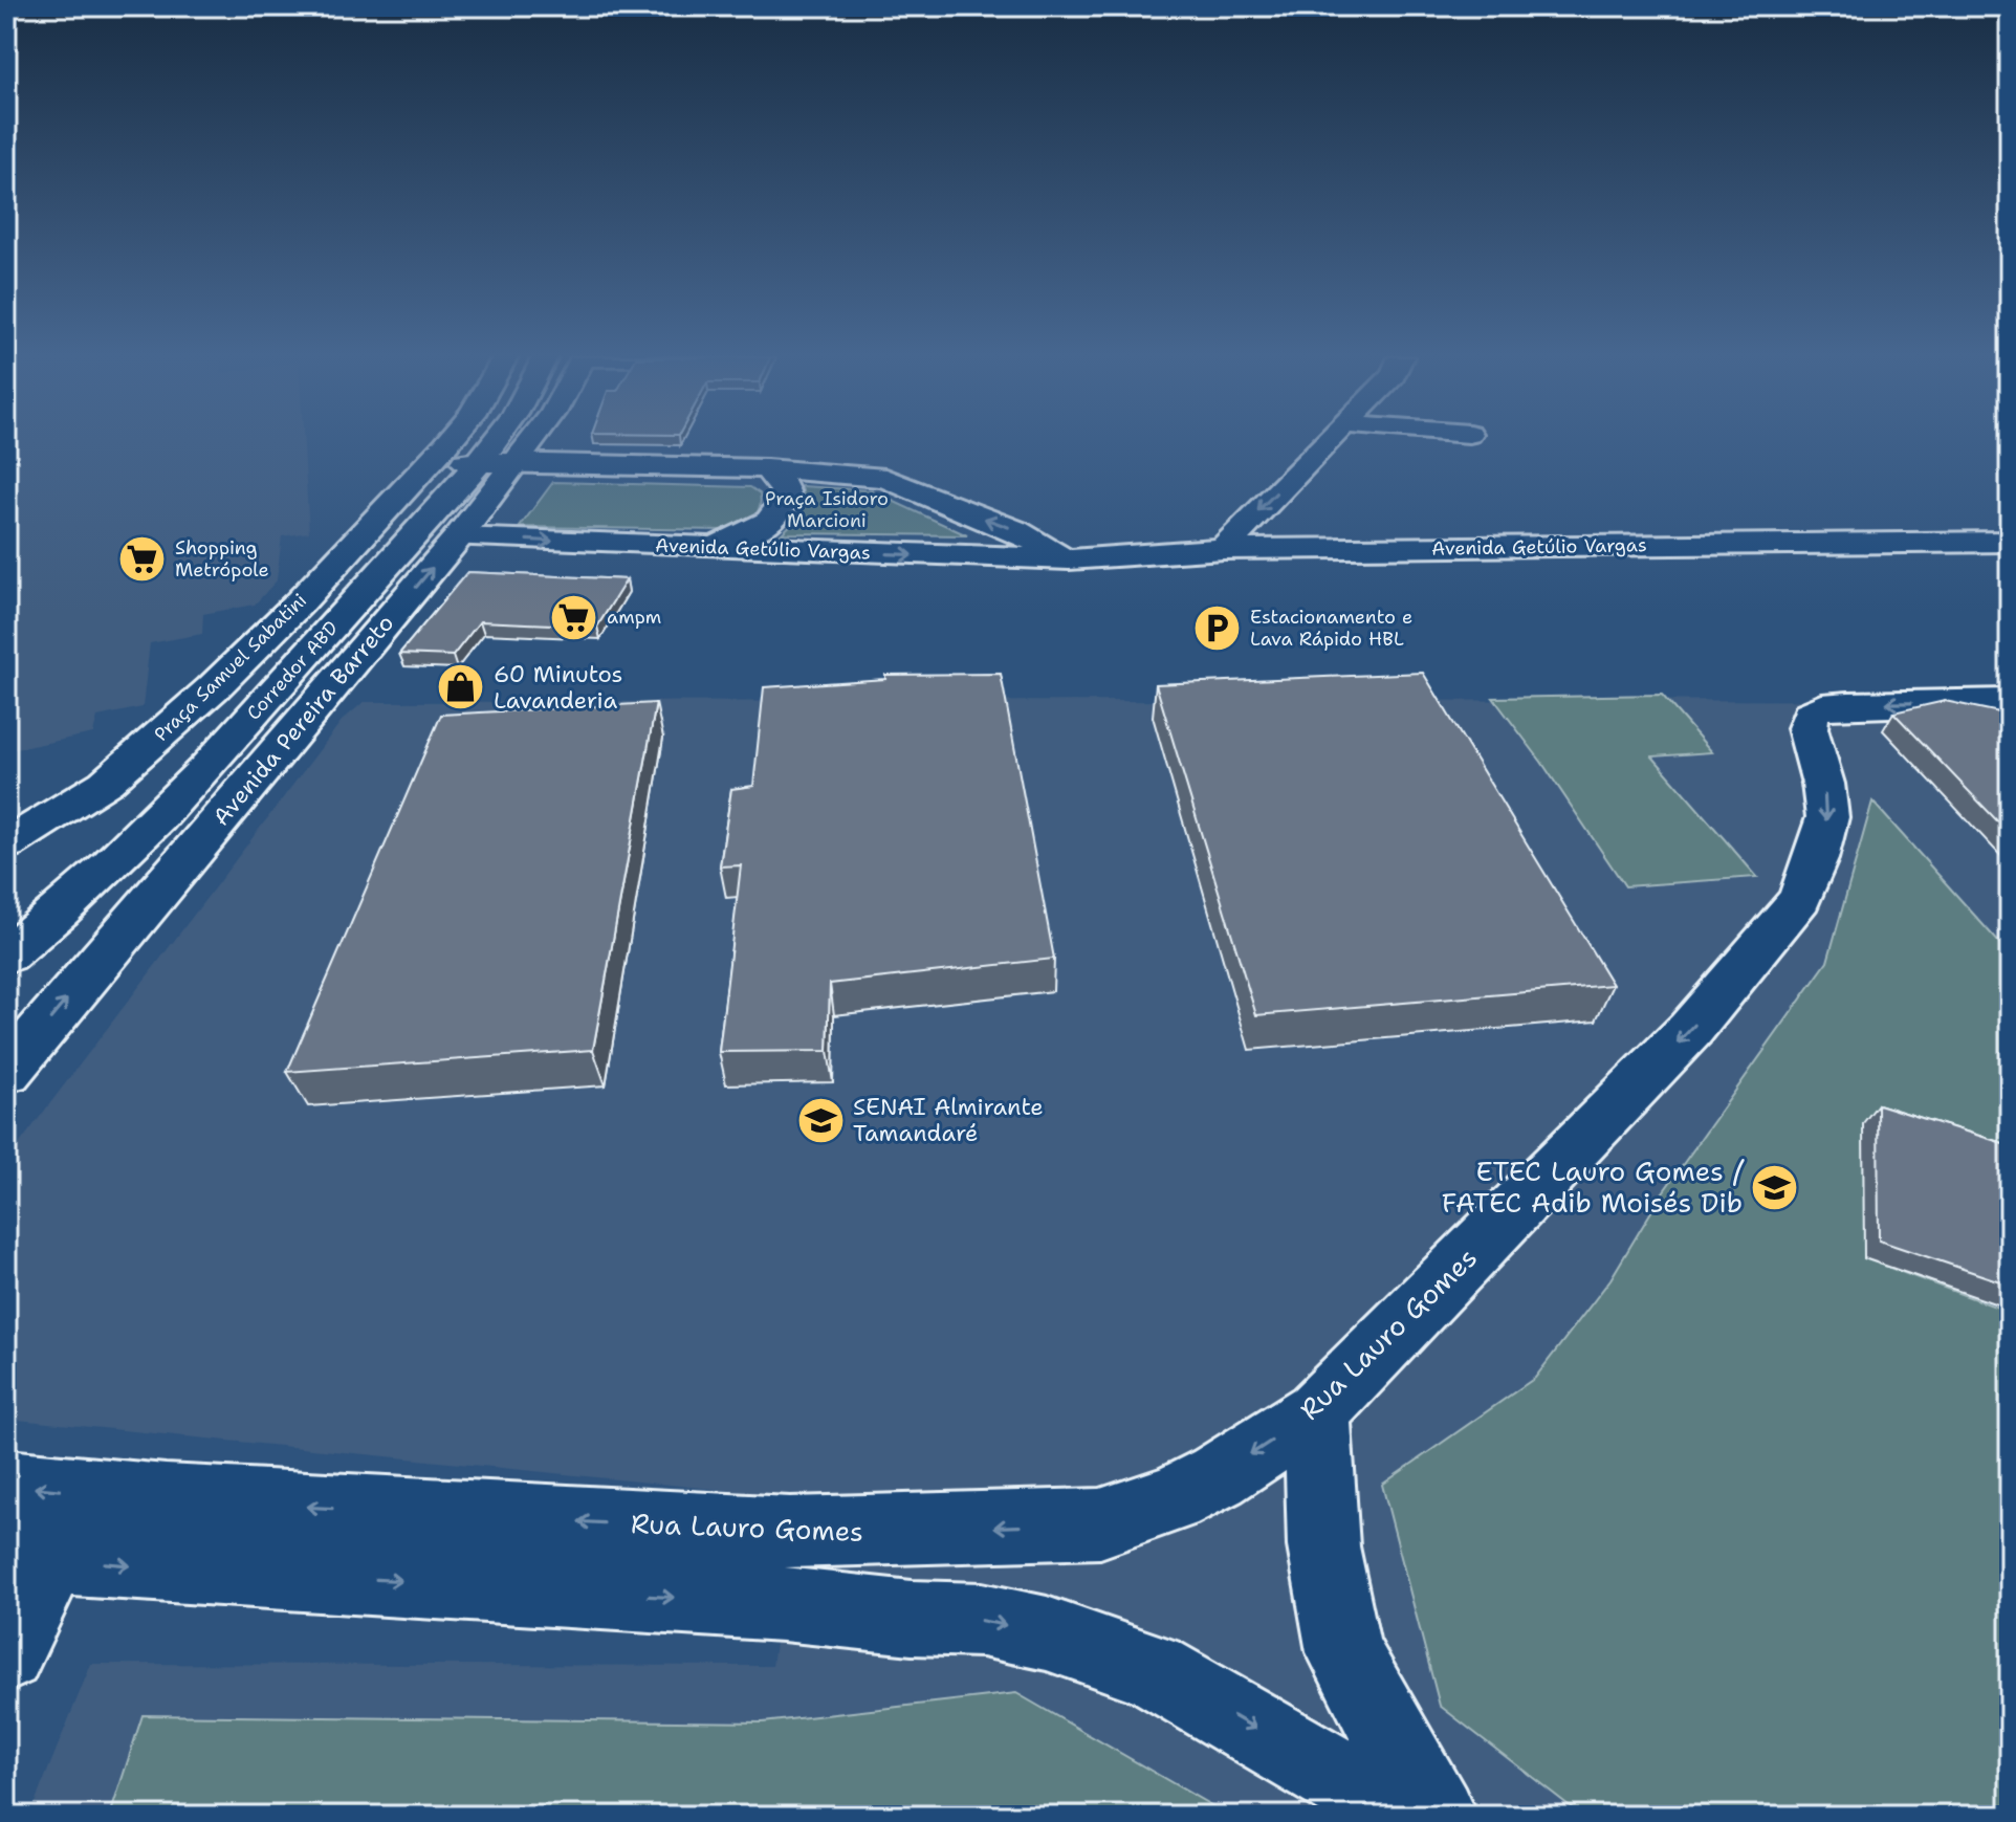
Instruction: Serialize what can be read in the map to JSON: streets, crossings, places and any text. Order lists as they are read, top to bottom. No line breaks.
{"streets":{"street":["Avenida Getúlio Vargas","Praça Samuel Sabatini","Corredor ABD","Avenida Pereira Barreto","Rua Lauro Gomes"]},"crossings":[["Avenida Getúlio Vargas","Avenida Pereira Barreto"],["Corredor ABD","Avenida Pereira Barreto"]],"one_way":["Avenida Pereira Barreto","Rua Lauro Gomes"],"parks":["Praça Isidoro Marcioni"],"places":{"supermarket":["Shopping Metrópole","ampm"],"parking":["Estacionamento e Lava Rápido HBL"],"shop":["60 Minutos Lavanderia"],"school or university":["SENAI Almirante Tamandaré","ETEC Lauro Gomes / FATEC Adib Moisés Dib"]}}
